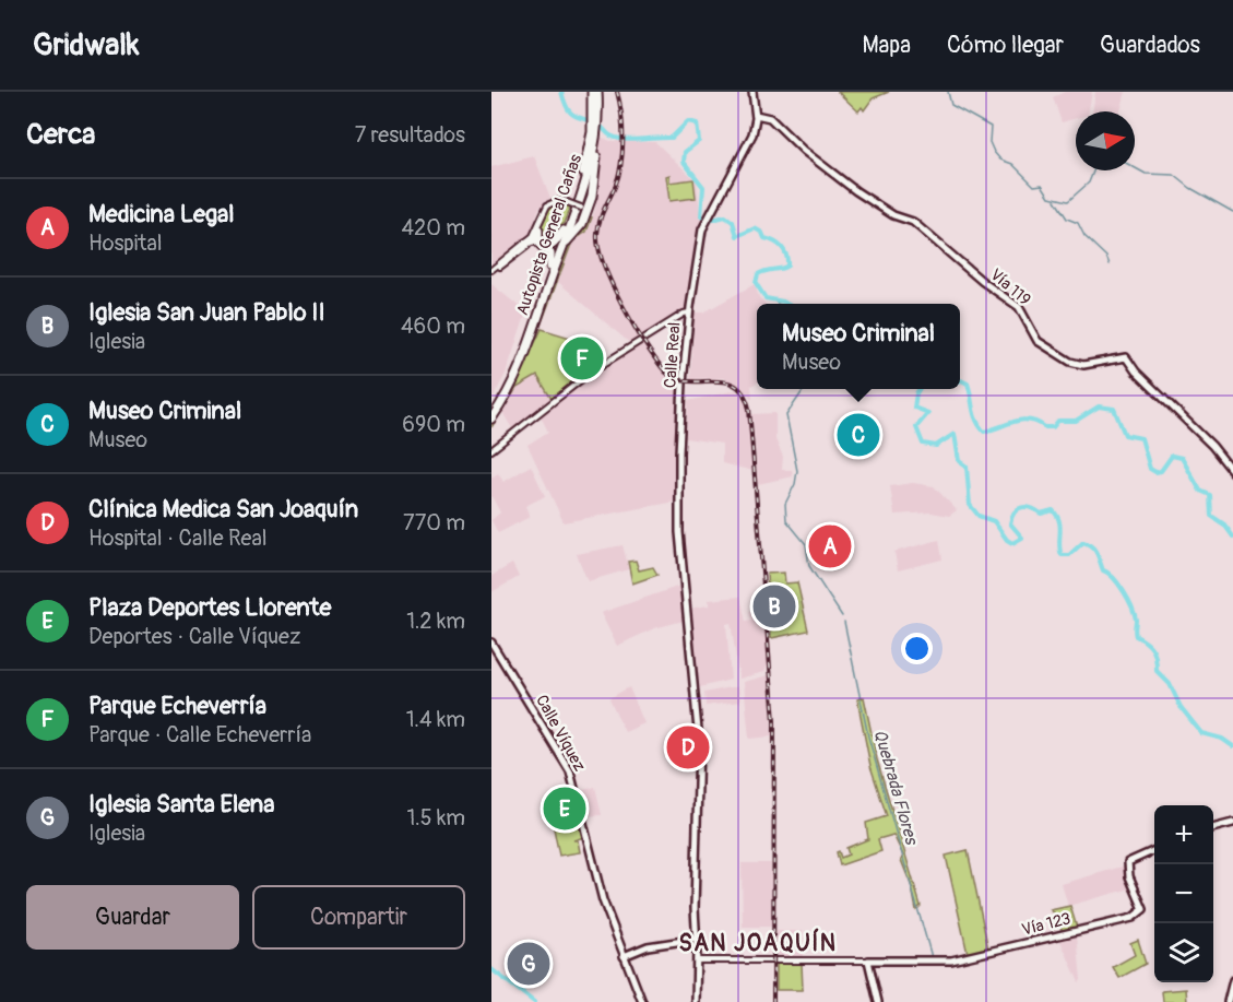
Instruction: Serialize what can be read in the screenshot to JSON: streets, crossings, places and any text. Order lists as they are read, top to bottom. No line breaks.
{"streets":{"highway":["Autopista General Cañas"],"main road":["Vía 119","Calle Real","Calle Víquez","Vía 123"]},"districts":["SAN JOAQUÍN"],"water":["Quebrada Flores"],"north":"right","page":{"header":"Gridwalk","nav":["Mapa","Cómo llegar","Guardados"],"heading":["Cerca","7 resultados"],"list":[{"mark":"A","name":"Medicina Legal","note":"Hospital","value":"420 m"},{"mark":"B","name":"Iglesia San Juan Pablo II","note":"Iglesia","value":"460 m"},{"mark":"C","name":"Museo Criminal","note":"Museo","value":"690 m"},{"mark":"D","name":"Clínica Medica San Joaquín","note":"Hospital · Calle Real","value":"770 m"},{"mark":"E","name":"Plaza Deportes Llorente","note":"Deportes · Calle Víquez","value":"1.2 km"},{"mark":"F","name":"Parque Echeverría","note":"Parque · Calle Echeverría","value":"1.4 km"},{"mark":"G","name":"Iglesia Santa Elena","note":"Iglesia","value":"1.5 km"}],"popup":["Museo Criminal","Museo"],"pins":["F","C","A","B","D","E","G"],"map_buttons":["+","−"],"buttons":["Guardar","Compartir"]}}
